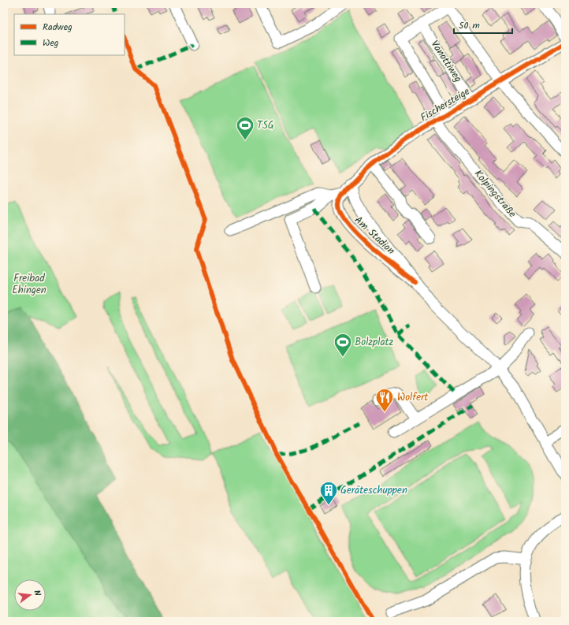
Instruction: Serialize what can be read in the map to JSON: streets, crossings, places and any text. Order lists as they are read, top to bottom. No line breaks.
{"streets":{"street":["Vanottiweg","Fischersteige","Kolpingstraße","Am Stadion"]},"crossings":[["Vanottiweg","Fischersteige"],["Fischersteige","Kolpingstraße"],["Fischersteige","Am Stadion"]],"parks":["Freibad Ehingen"],"places":{"sports":["TSG","Bolzplatz"],"restaurant":["Wolfert"],"building":["Geräteschuppen"]},"legend":["Radweg","Weg"],"scale_bar":"50 m","north":"right"}
